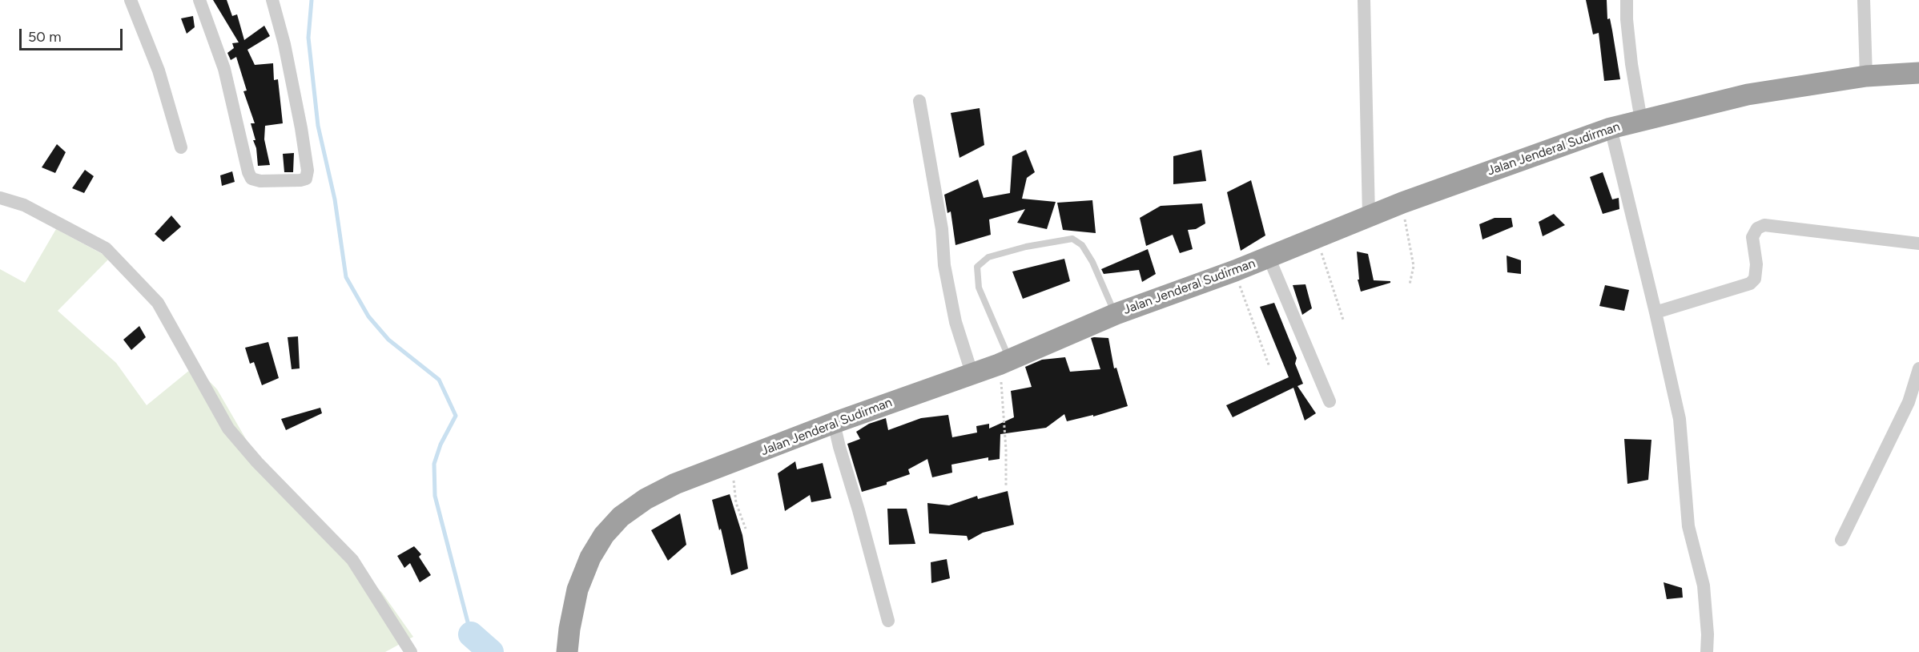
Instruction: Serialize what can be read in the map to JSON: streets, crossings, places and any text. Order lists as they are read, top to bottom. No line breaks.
{"streets":{"highway":["Jalan Jenderal Sudirman"]},"scale_bar":"50 m"}
